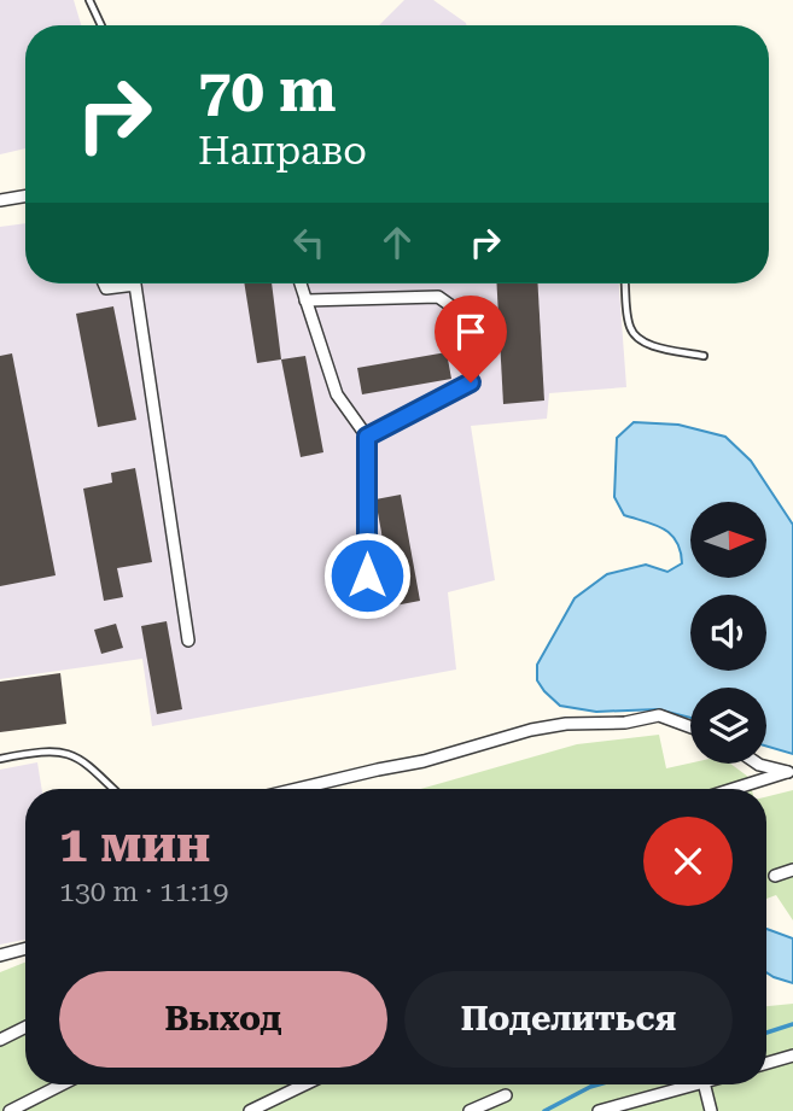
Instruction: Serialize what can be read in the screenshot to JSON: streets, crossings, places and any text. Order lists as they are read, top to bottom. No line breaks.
{"north":"right","page":{"turn":["70 m","Направо"],"heading":["1 мин","130 m · 11:19"],"buttons":["Выход","Поделиться"]}}
